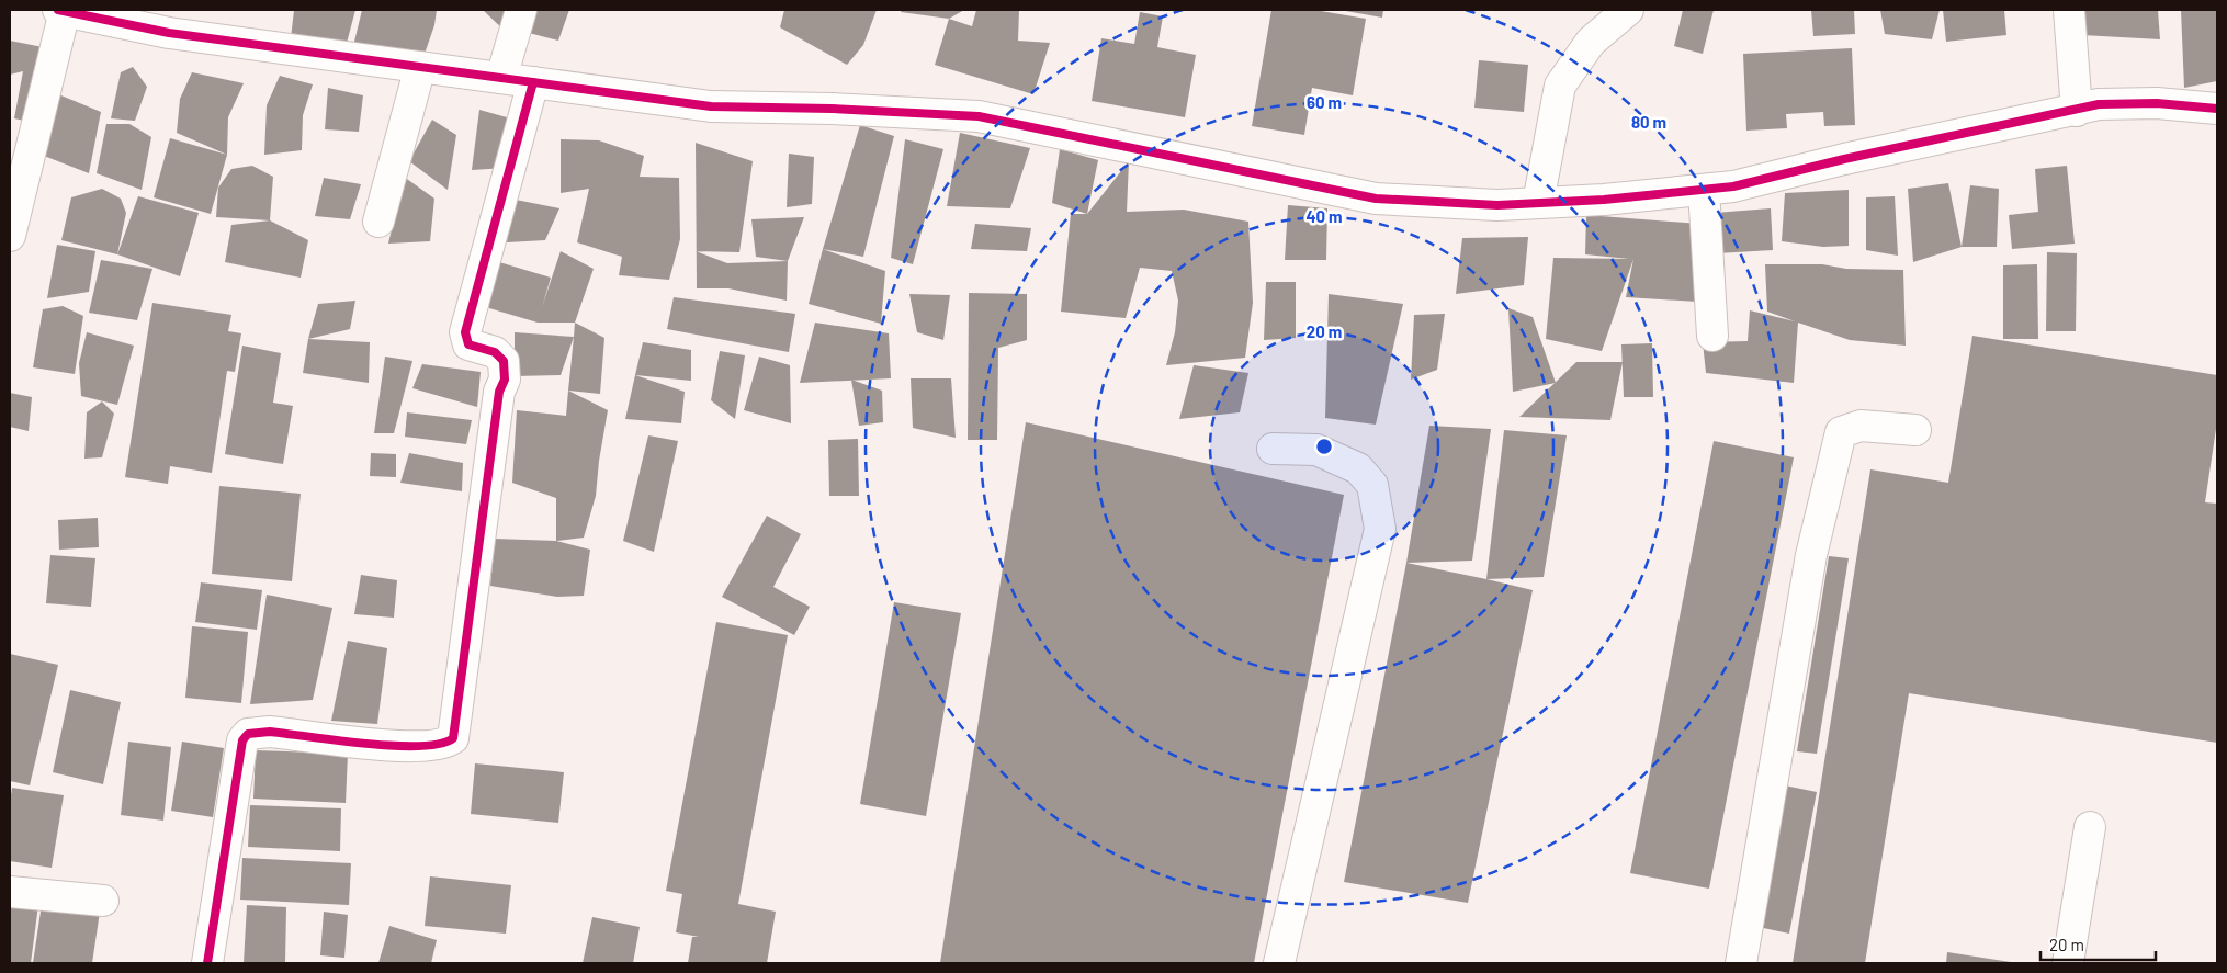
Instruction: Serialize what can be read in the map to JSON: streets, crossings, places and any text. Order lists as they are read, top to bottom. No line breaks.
{"scale_bar":"20 m","rings":["60 m","80 m","40 m","20 m"]}
